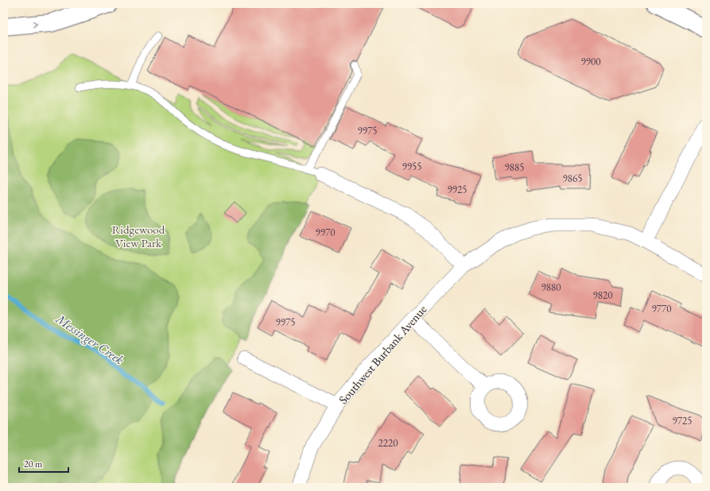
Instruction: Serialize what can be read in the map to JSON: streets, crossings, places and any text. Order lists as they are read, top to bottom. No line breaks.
{"streets":{"street":["Southwest Burbank Avenue"]},"water":["Messinger Creek"],"parks":["Ridgewood View Park"],"house_numbers":["9900","9975","9955","9885","9865","9925","9970","9880","9820","9770","9975","9725","2220"],"scale_bar":"20 m"}
